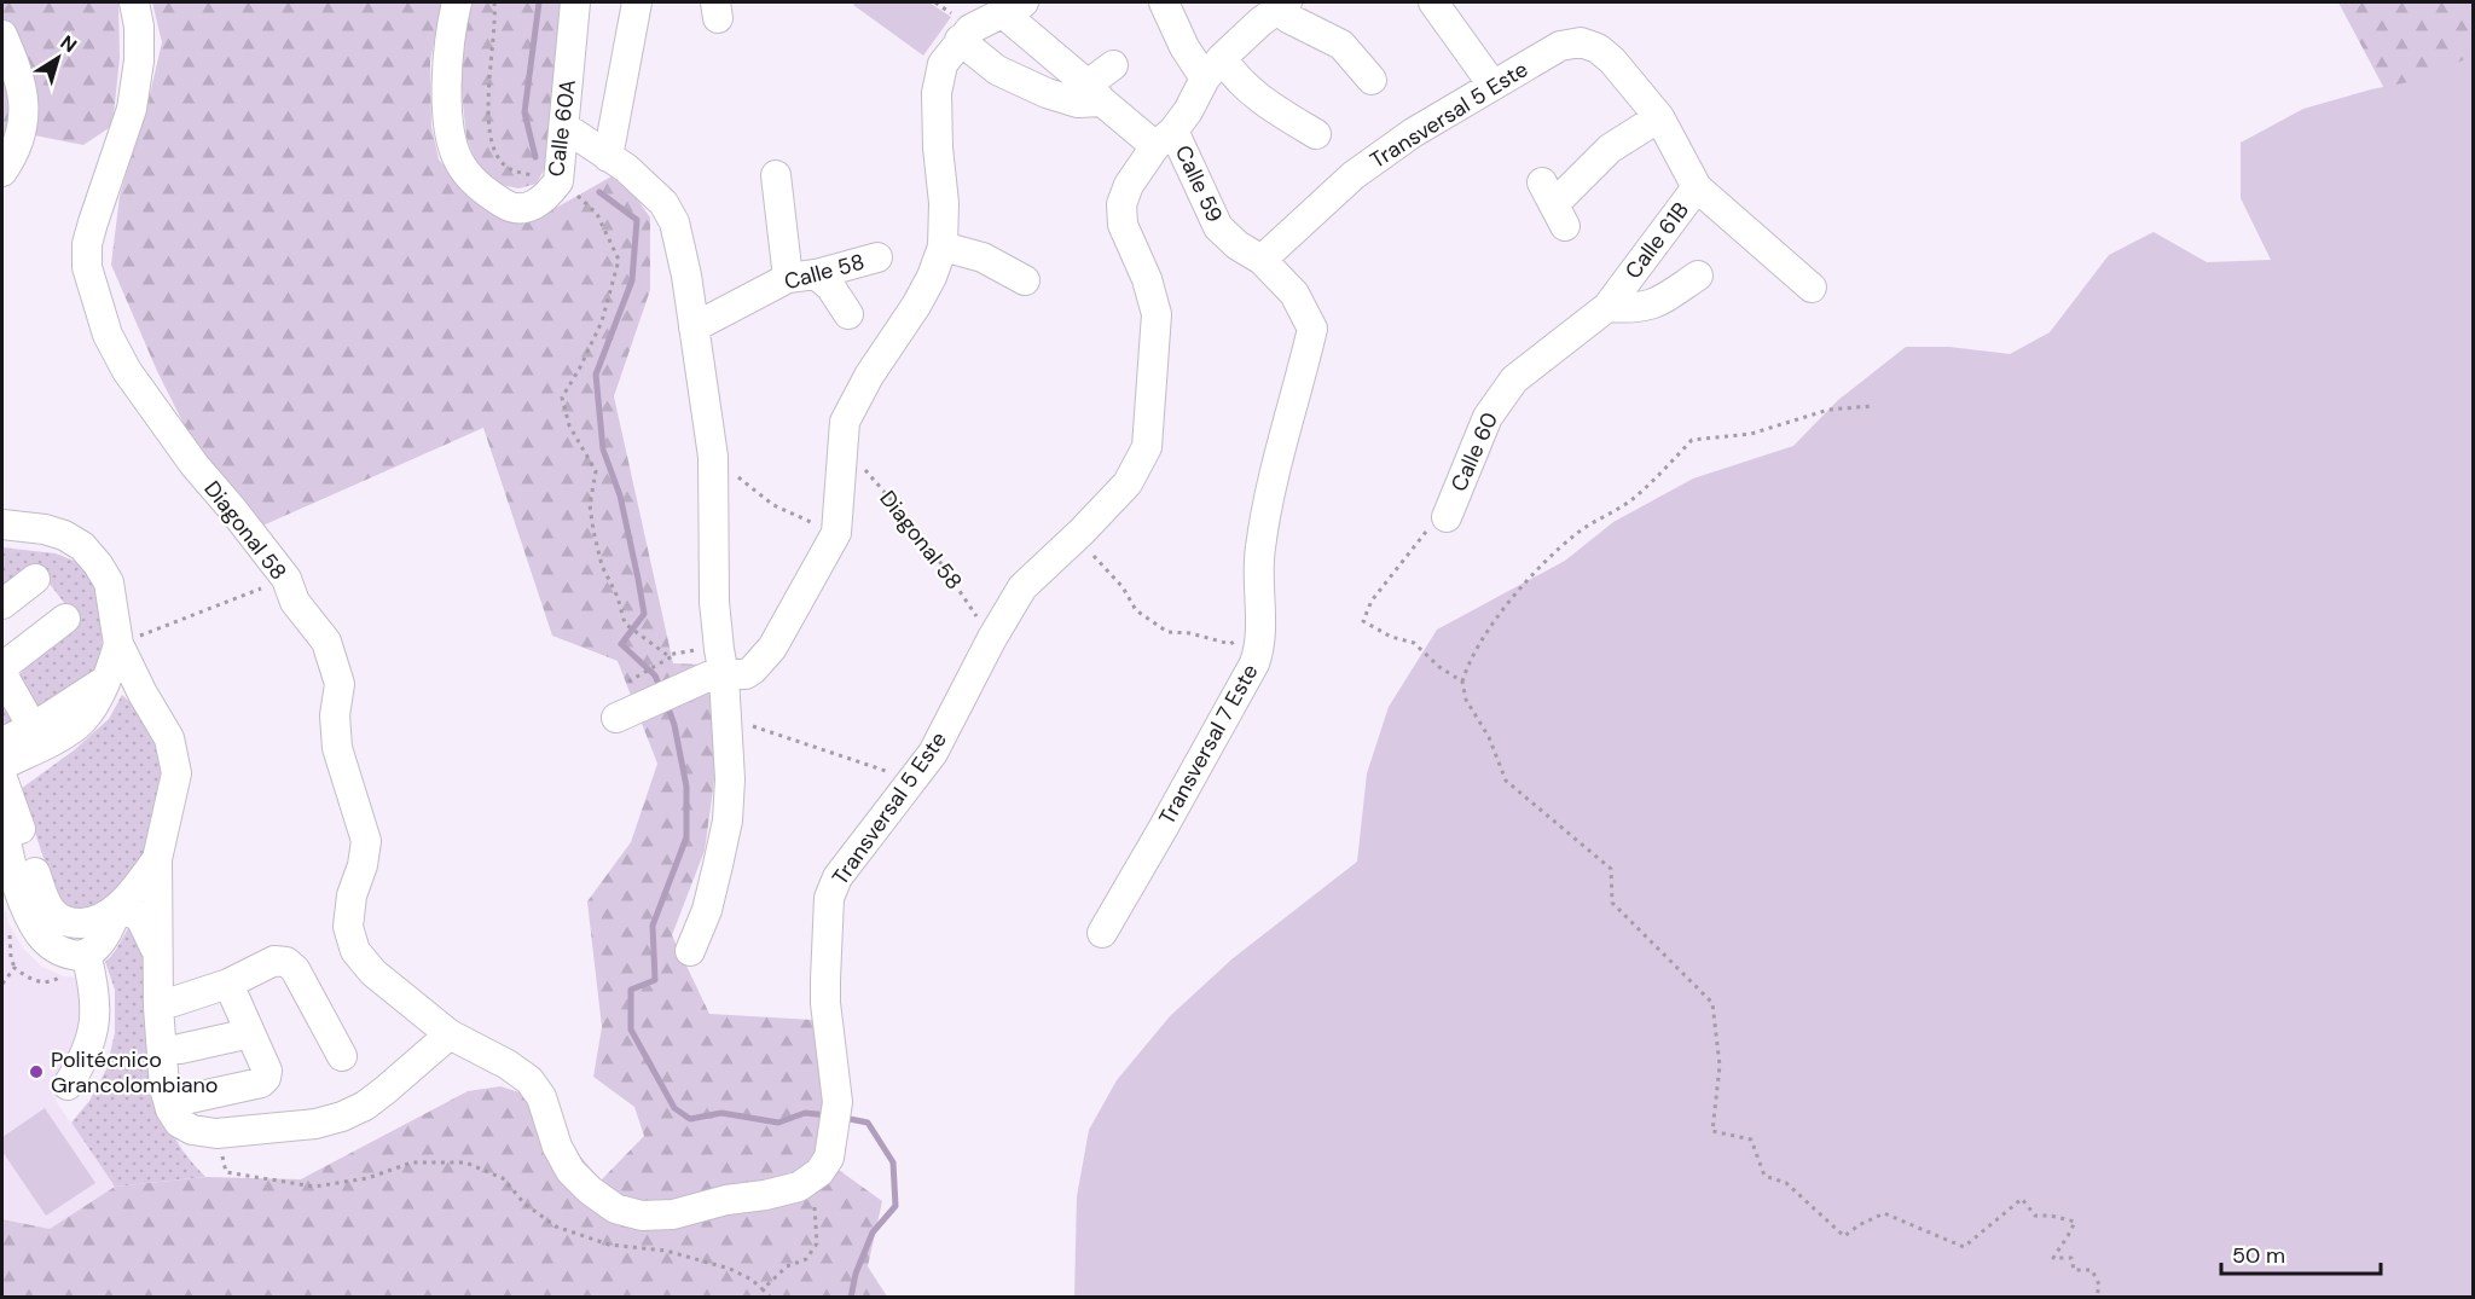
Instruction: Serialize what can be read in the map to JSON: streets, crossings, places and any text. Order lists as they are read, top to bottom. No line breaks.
{"streets":{"street":["Transversal 5 Este","Calle 60A","Calle 59","Calle 61B","Calle 58","Calle 60","Diagonal 58","Transversal 7 Este"]},"crossings":[["Transversal 5 Este","Calle 59"],["Transversal 5 Este","Calle 61B"],["Transversal 5 Este","Diagonal 58"],["Calle 59","Transversal 7 Este"],["Calle 61B","Calle 60"]],"places":["Politécnico Grancolombiano"],"scale_bar":"50 m","north":"top right"}
